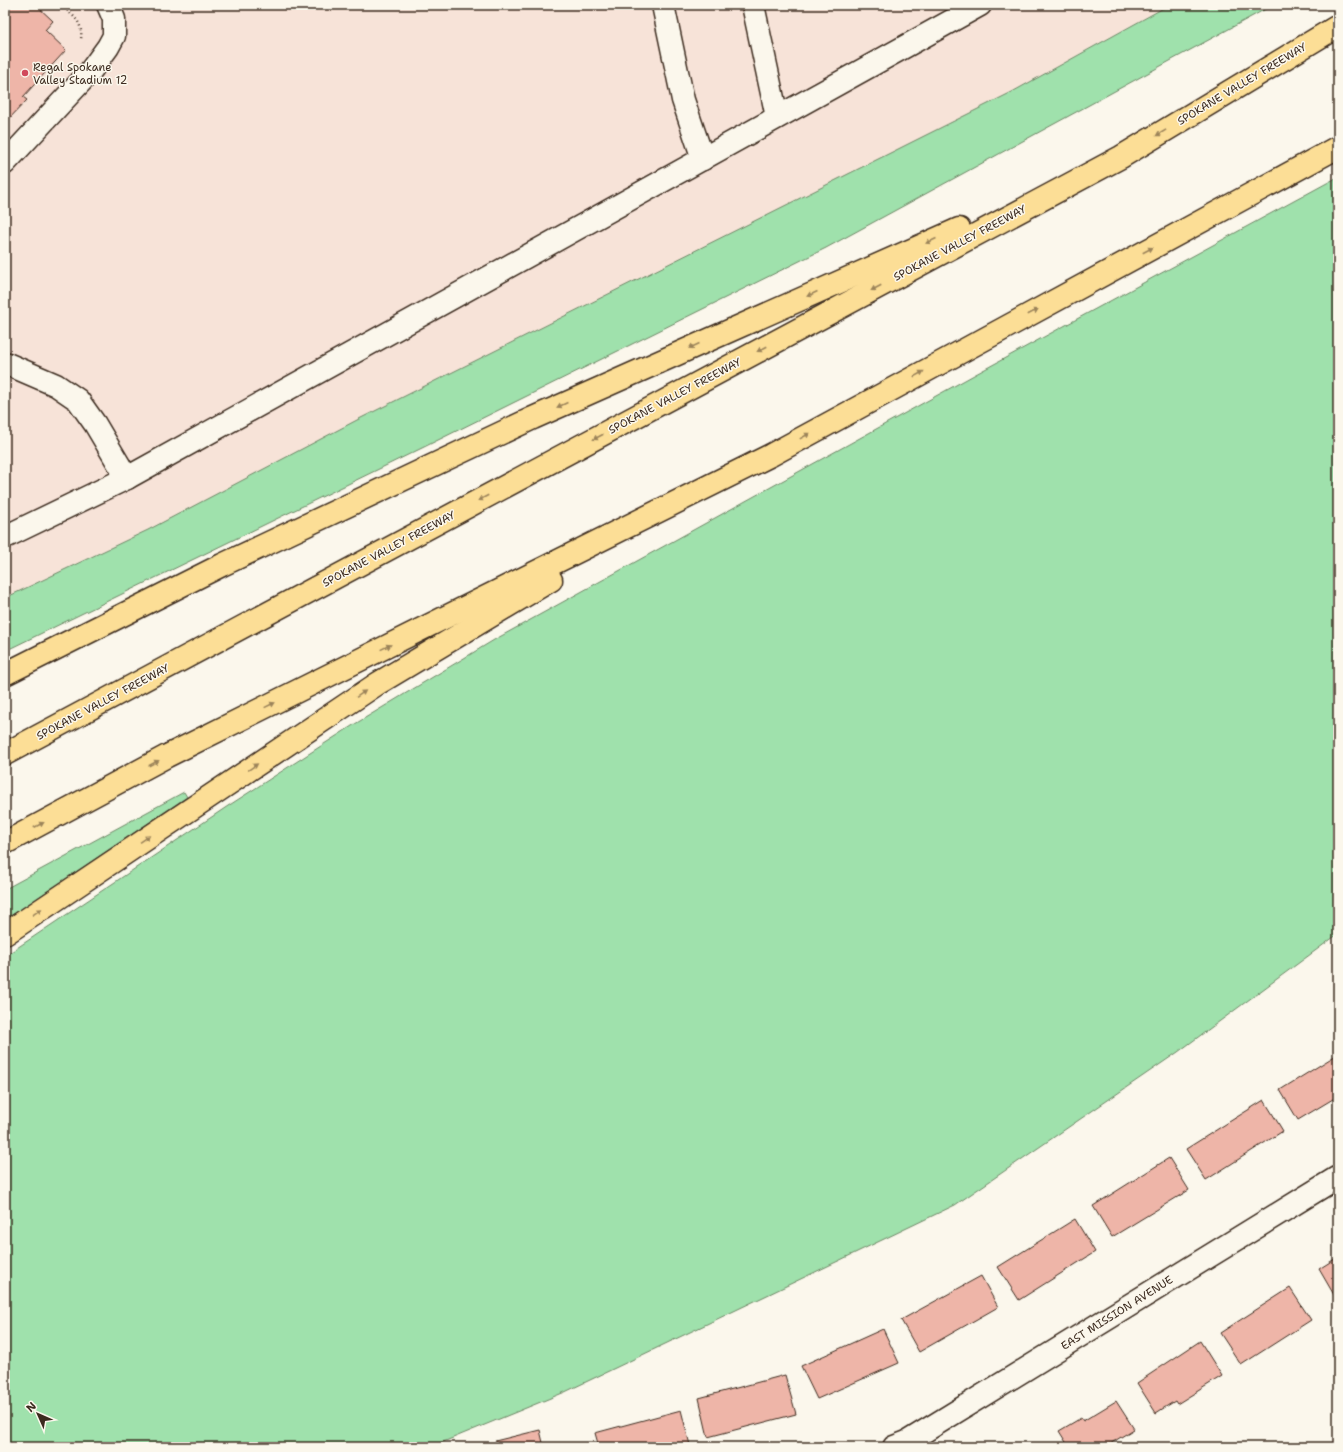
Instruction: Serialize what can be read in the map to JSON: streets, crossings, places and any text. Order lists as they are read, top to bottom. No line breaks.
{"streets":{"highway":["SPOKANE VALLEY FREEWAY"],"street":["EAST MISSION AVENUE"]},"places":["Regal Spokane Valley Stadium 12"],"north":"top left"}
